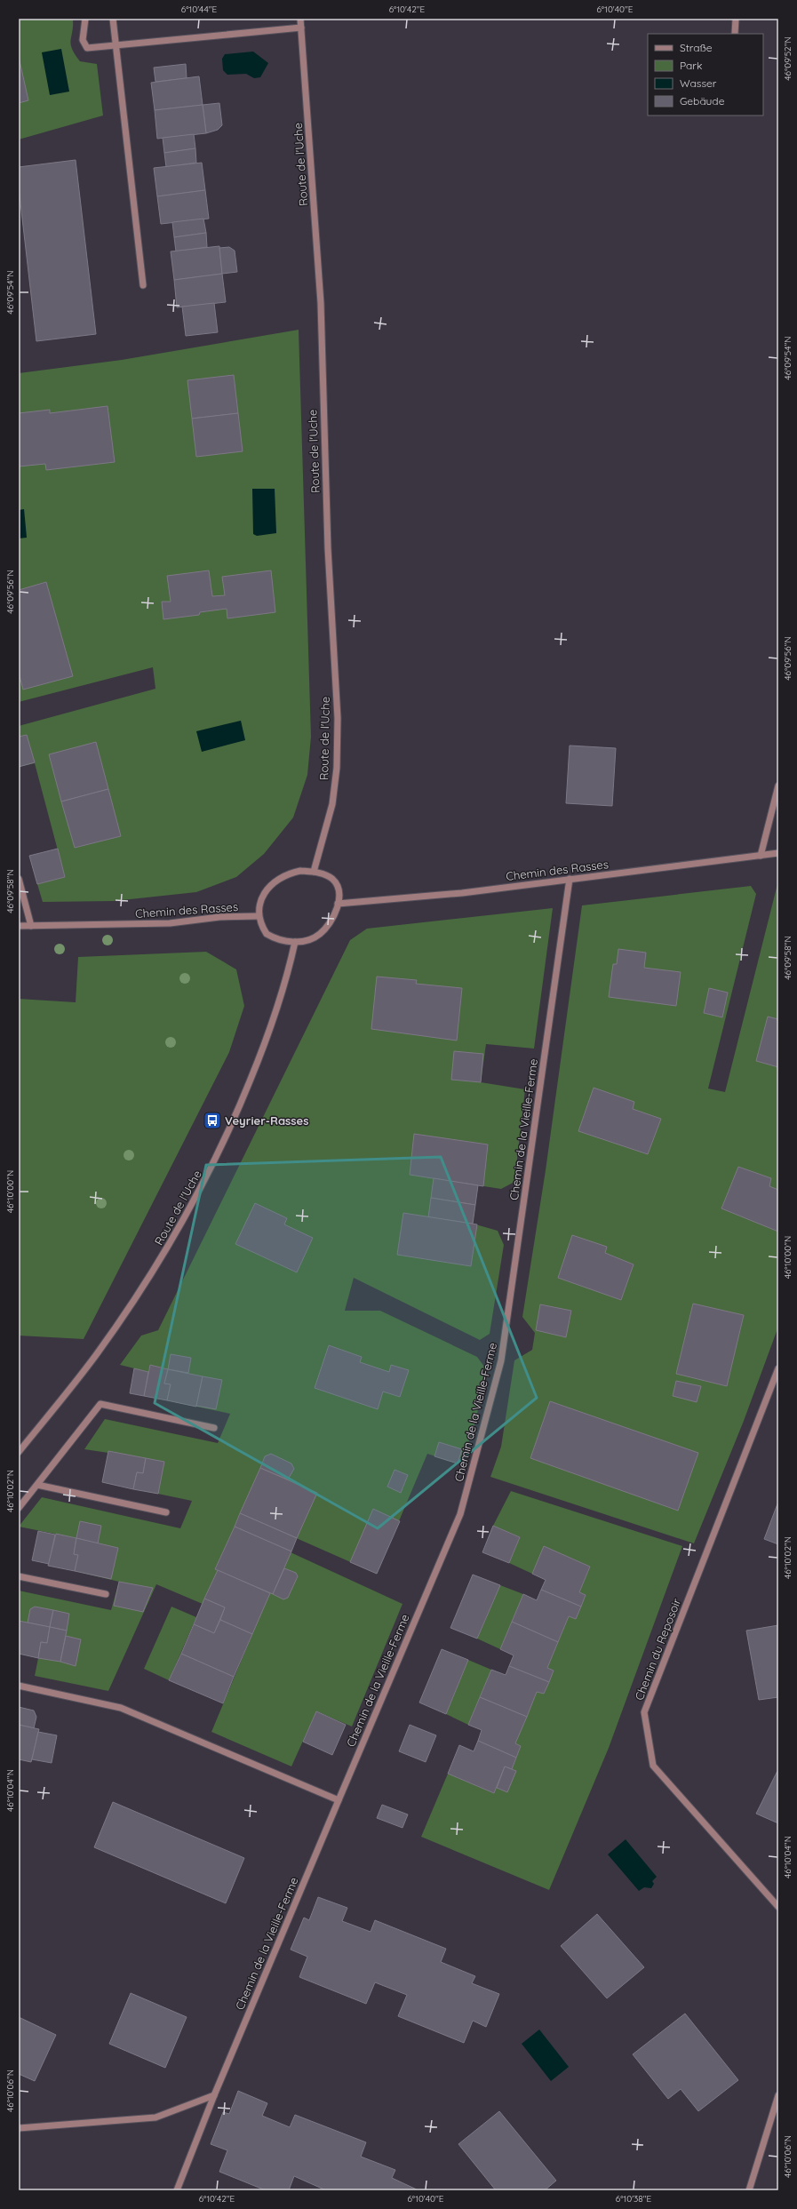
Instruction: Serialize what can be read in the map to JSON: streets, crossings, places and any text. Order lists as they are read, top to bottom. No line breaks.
{"streets":{"street":["Route de l'Uche","Chemin des Rasses","Chemin de la Vieille-Ferme","Chemin du Reposoir"]},"crossings":[["Route de l'Uche","Chemin des Rasses"],["Chemin des Rasses","Chemin de la Vieille-Ferme"]],"places":{"bus stop":["Veyrier-Rasses"]},"legend":["Straße","Park","Wasser","Gebäude"],"coordinates":["6°10'44\"E","6°10'42\"E","6°10'40\"E","46°09'52\"N","46°09'54\"N","46°09'56\"N","46°09'58\"N","46°10'00\"N","46°10'02\"N","46°10'04\"N","46°10'06\"N","6°10'38\"E"]}
